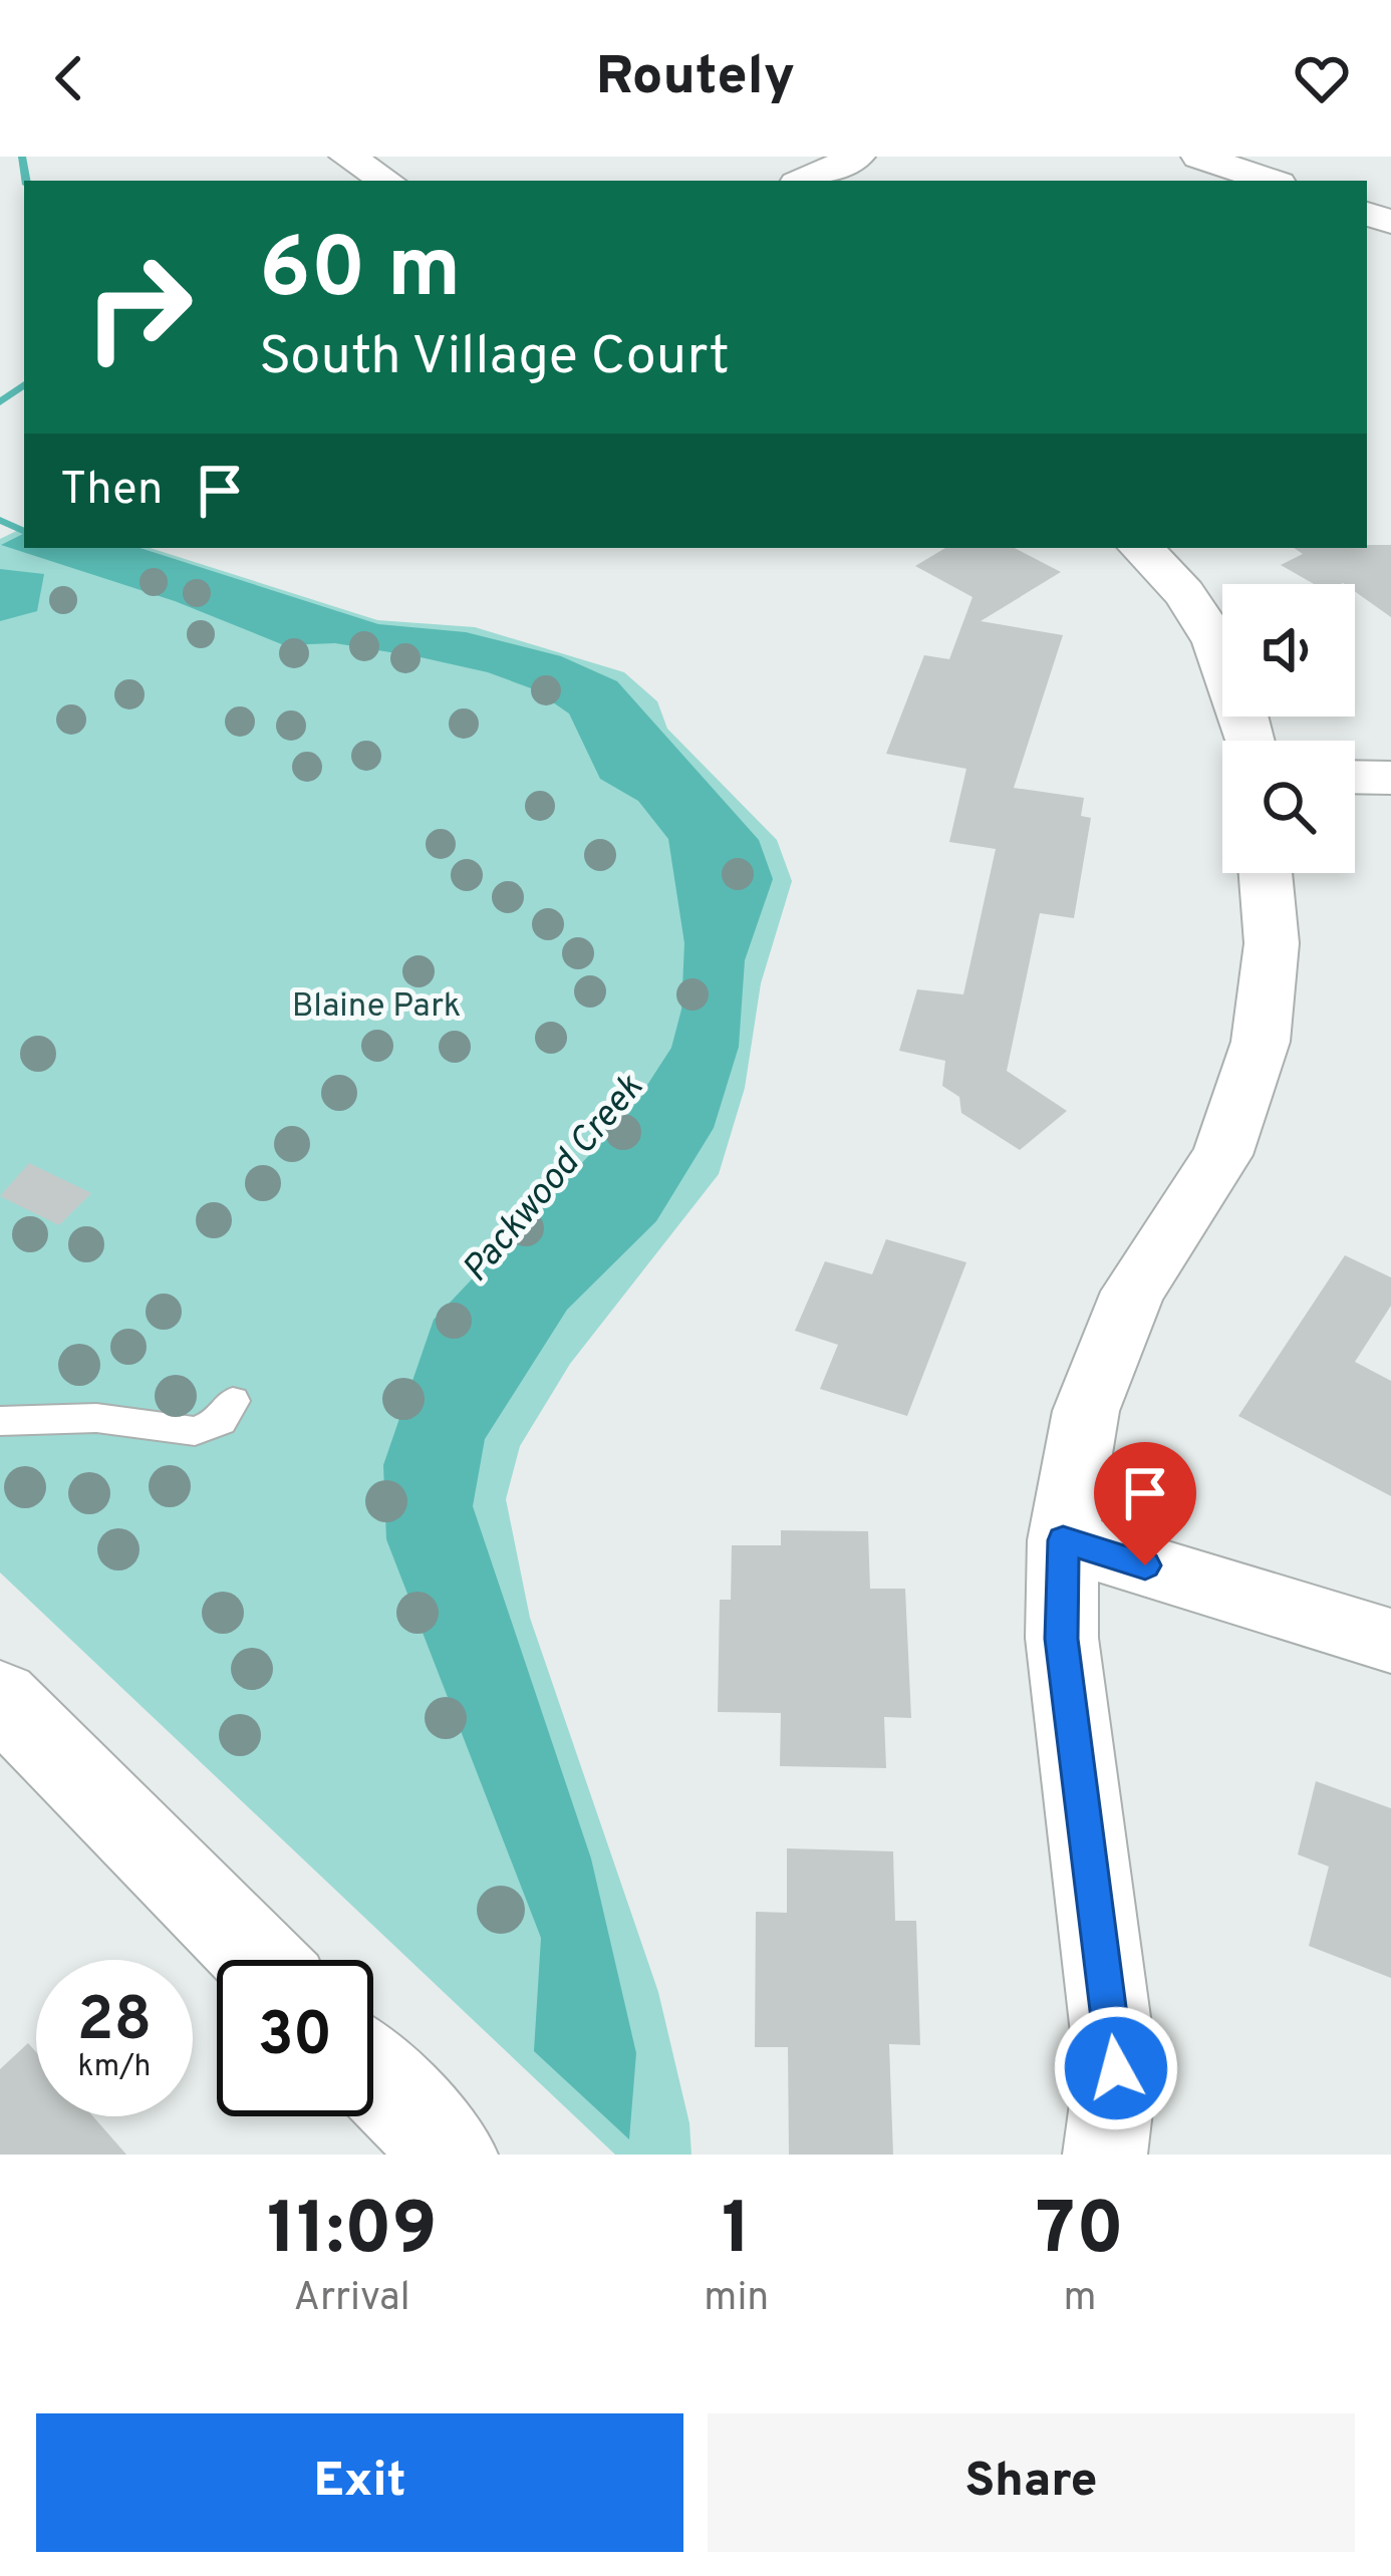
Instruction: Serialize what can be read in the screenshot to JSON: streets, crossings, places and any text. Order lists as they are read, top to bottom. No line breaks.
{"water":["Packwood Creek"],"parks":["Blaine Park"],"page":{"header":"Routely","turn":["60 m","South Village Court"],"then":"Then","speed":"28 km/h","limit":"30","eta":["11:09","Arrival","1","min","70","m"],"buttons":["Exit","Share"]}}
